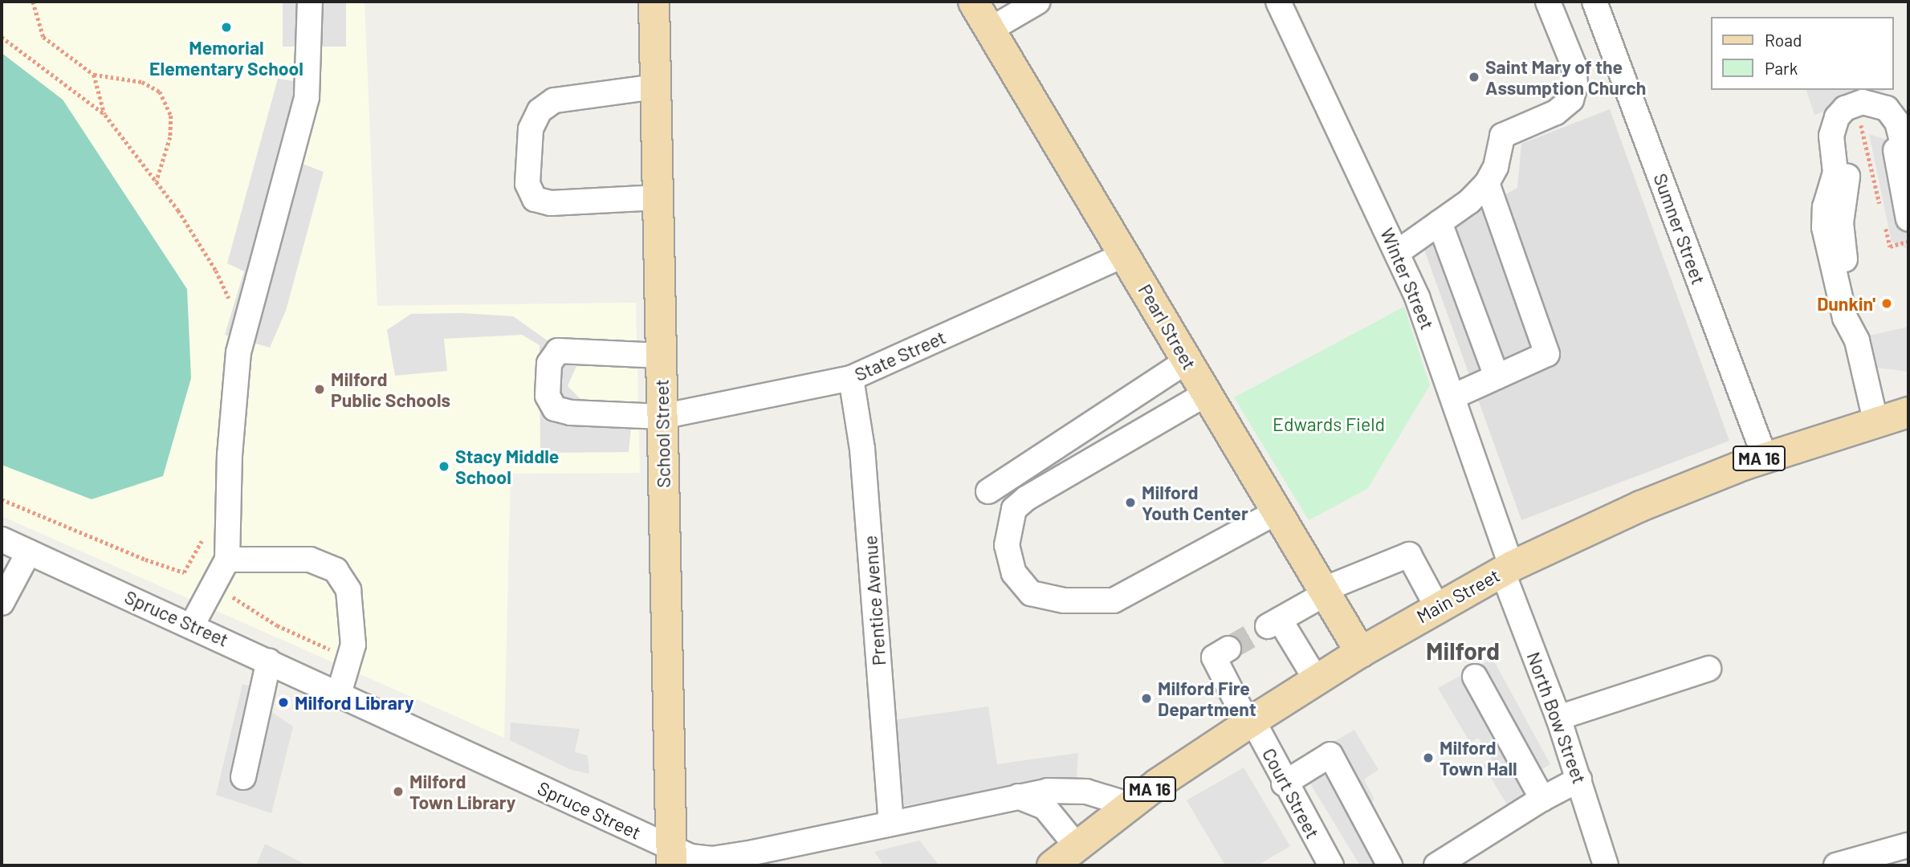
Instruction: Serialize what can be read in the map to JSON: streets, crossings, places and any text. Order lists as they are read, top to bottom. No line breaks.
{"streets":{"main road":["Pearl Street","School Street","MA 16","Main Street"],"street":["Sumner Street","Winter Street","State Street","Prentice Avenue","Spruce Street","North Bow Street","Court Street"]},"crossings":[["Sumner Street","Main Street"],["Winter Street","Main Street"],["Winter Street","North Bow Street"],["Pearl Street","State Street"],["Pearl Street","Main Street"],["State Street","School Street"],["State Street","Prentice Avenue"],["School Street","Spruce Street"],["Main Street","Spruce Street"],["Main Street","North Bow Street"],["Main Street","Court Street"],["Prentice Avenue","Spruce Street"]],"districts":["Milford"],"parks":["Edwards Field"],"places":["Memorial Elementary School","Saint Mary of the Assumption Church","Dunkin'","Milford Public Schools","Stacy Middle School","Milford Youth Center","Milford Fire Department","Milford Library","Milford Town Hall","Milford Town Library"],"legend":["Road","Park"]}
